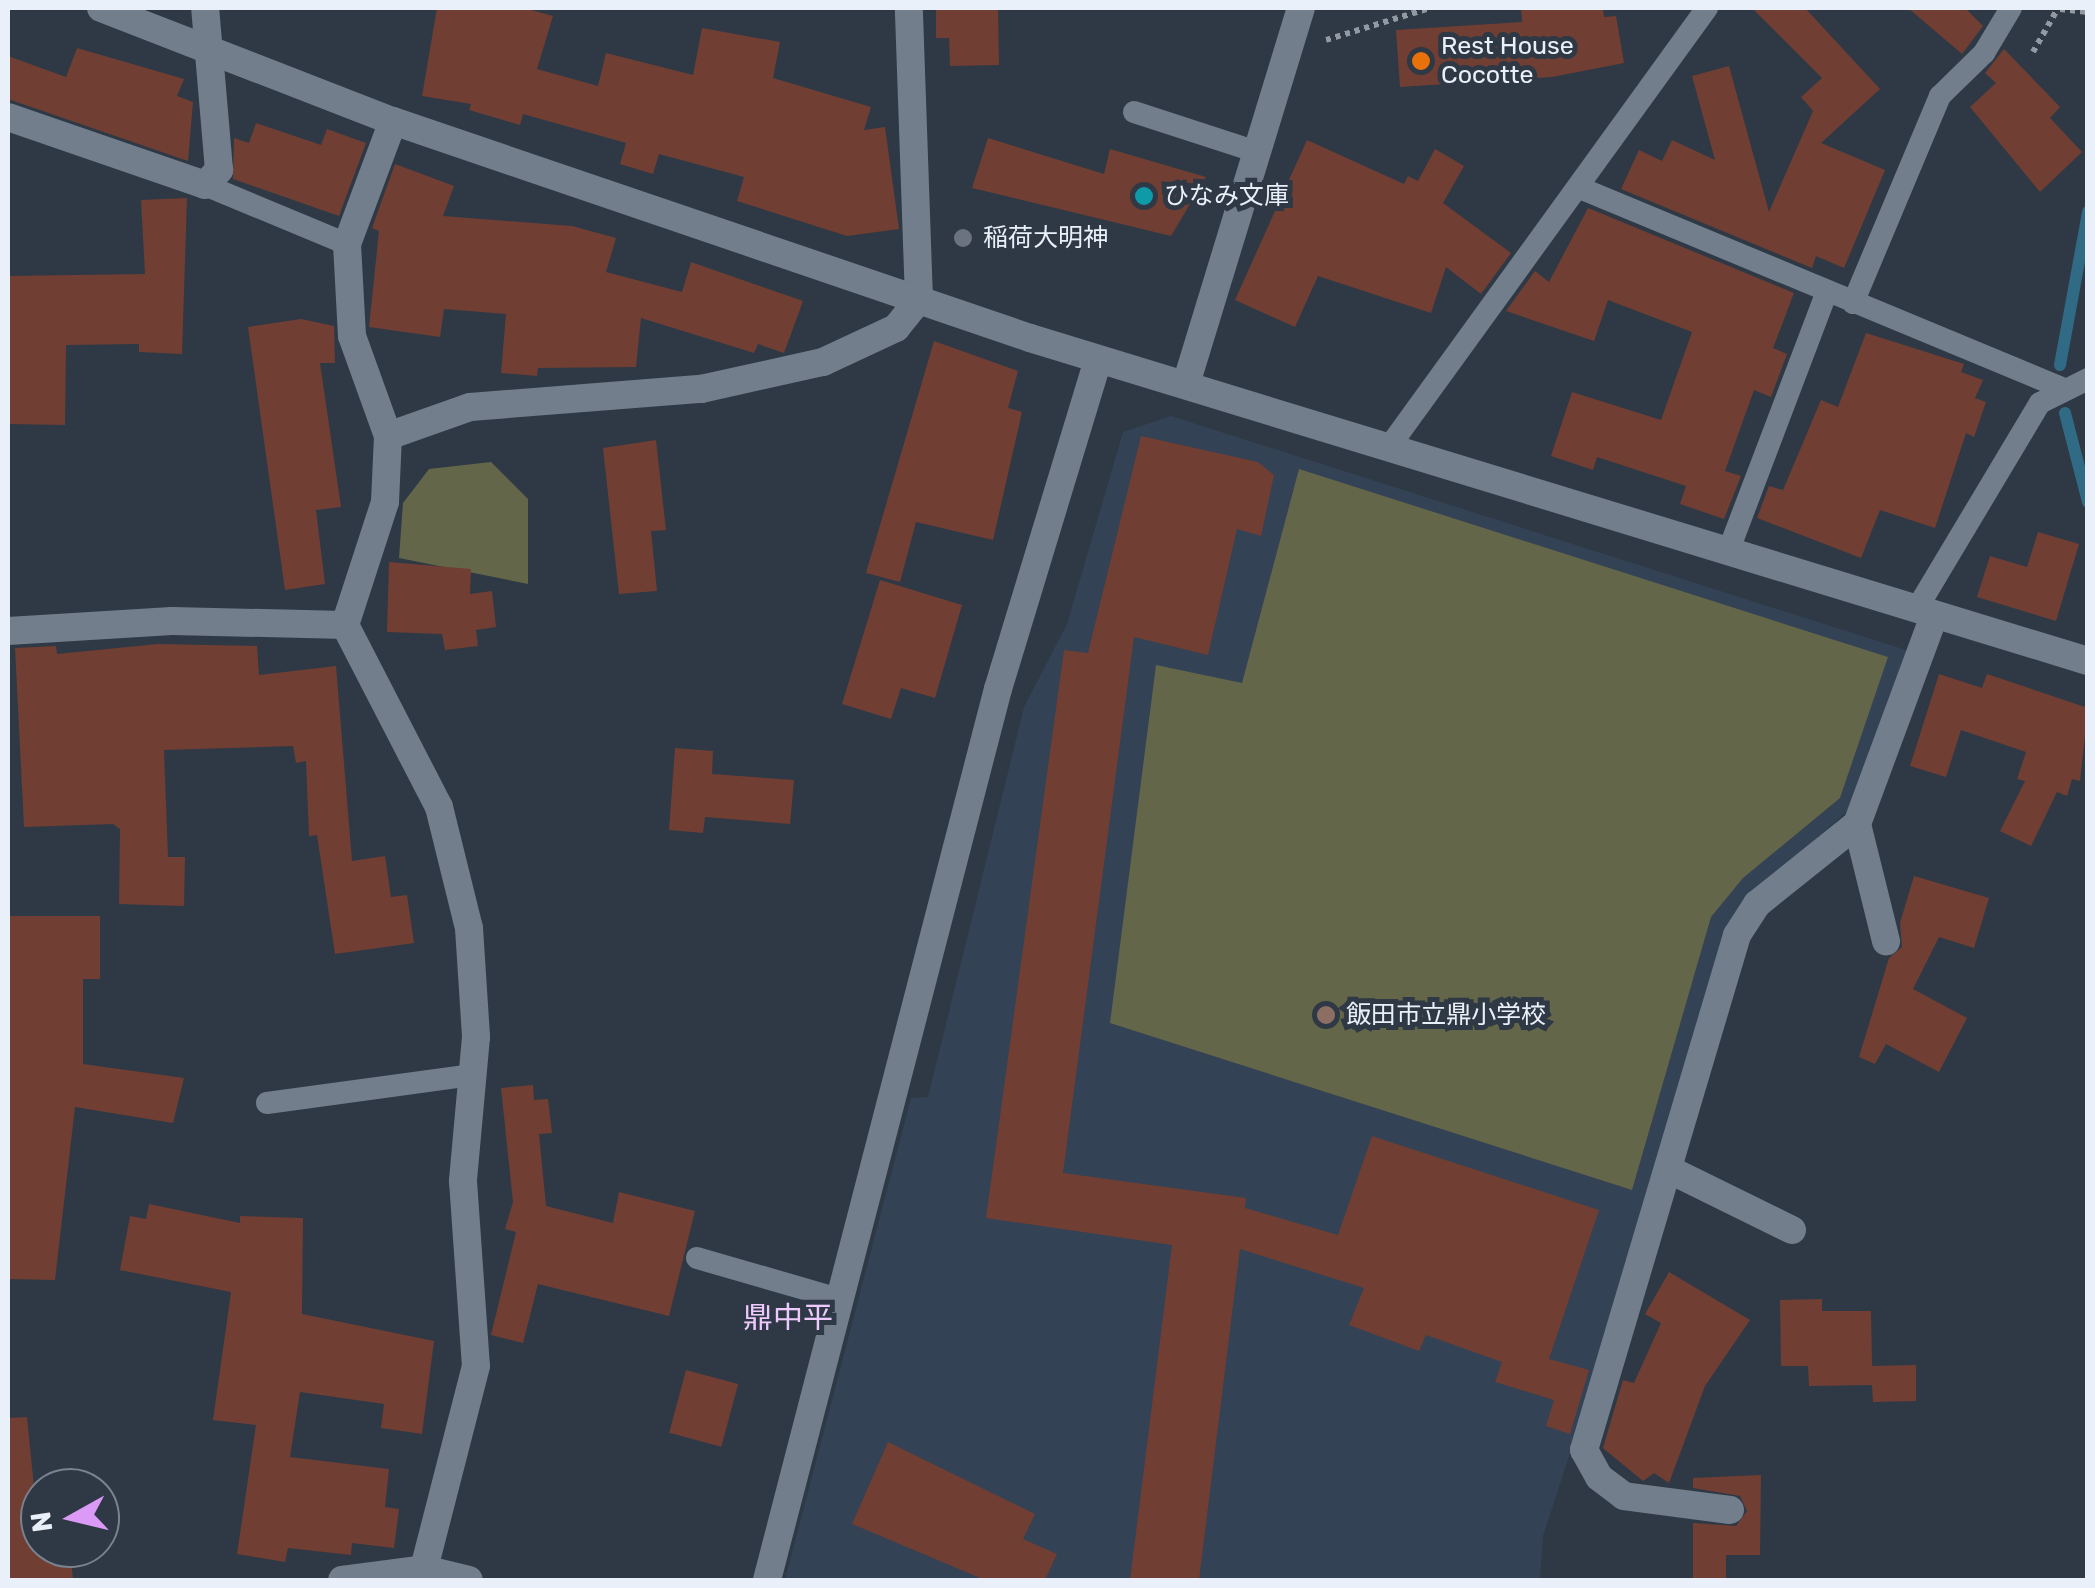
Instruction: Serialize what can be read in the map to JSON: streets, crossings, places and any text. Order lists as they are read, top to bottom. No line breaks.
{"districts":["鼎中平"],"places":["Rest House Cocotte","ひなみ文庫","稲荷大明神","飯田市立鼎小学校"],"north":"left"}
